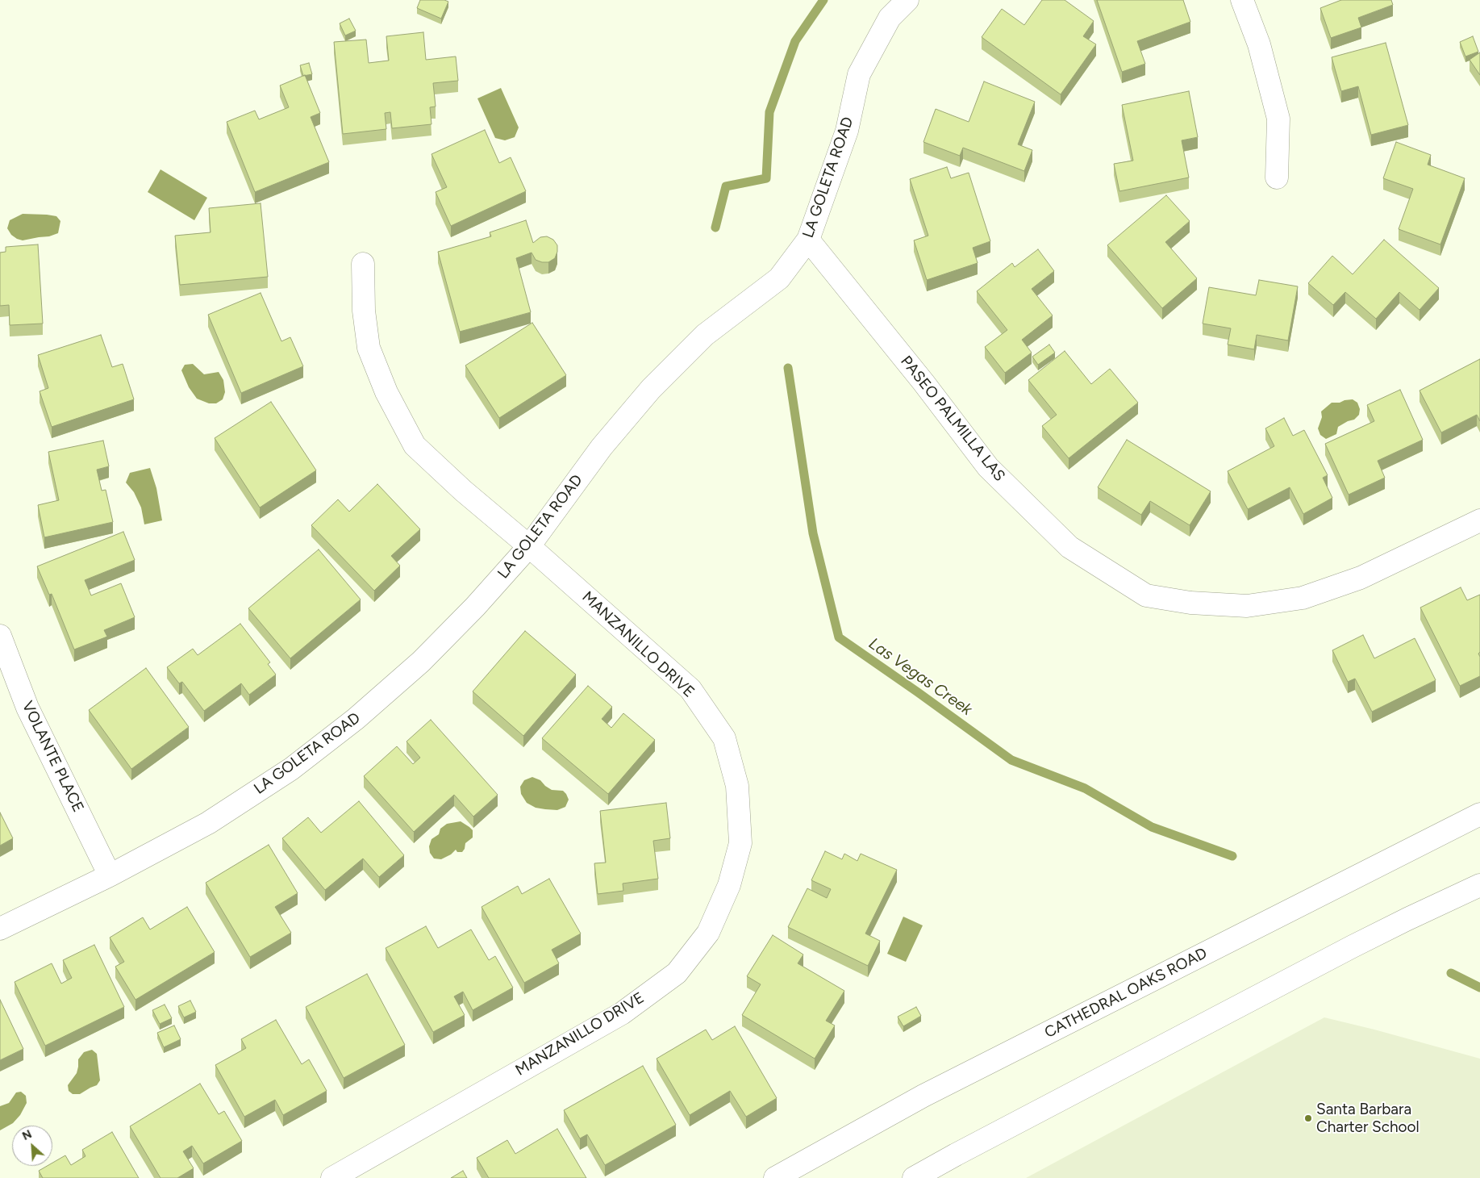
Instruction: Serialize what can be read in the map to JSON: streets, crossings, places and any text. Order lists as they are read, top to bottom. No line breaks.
{"streets":{"street":["LA GOLETA ROAD","PASEO PALMILLA LAS","MANZANILLO DRIVE","VOLANTE PLACE","CATHEDRAL OAKS ROAD"]},"crossings":[["LA GOLETA ROAD","PASEO PALMILLA LAS"],["LA GOLETA ROAD","MANZANILLO DRIVE"],["LA GOLETA ROAD","VOLANTE PLACE"]],"water":["Las Vegas Creek"],"places":["Santa Barbara Charter School"],"north":"top left"}
